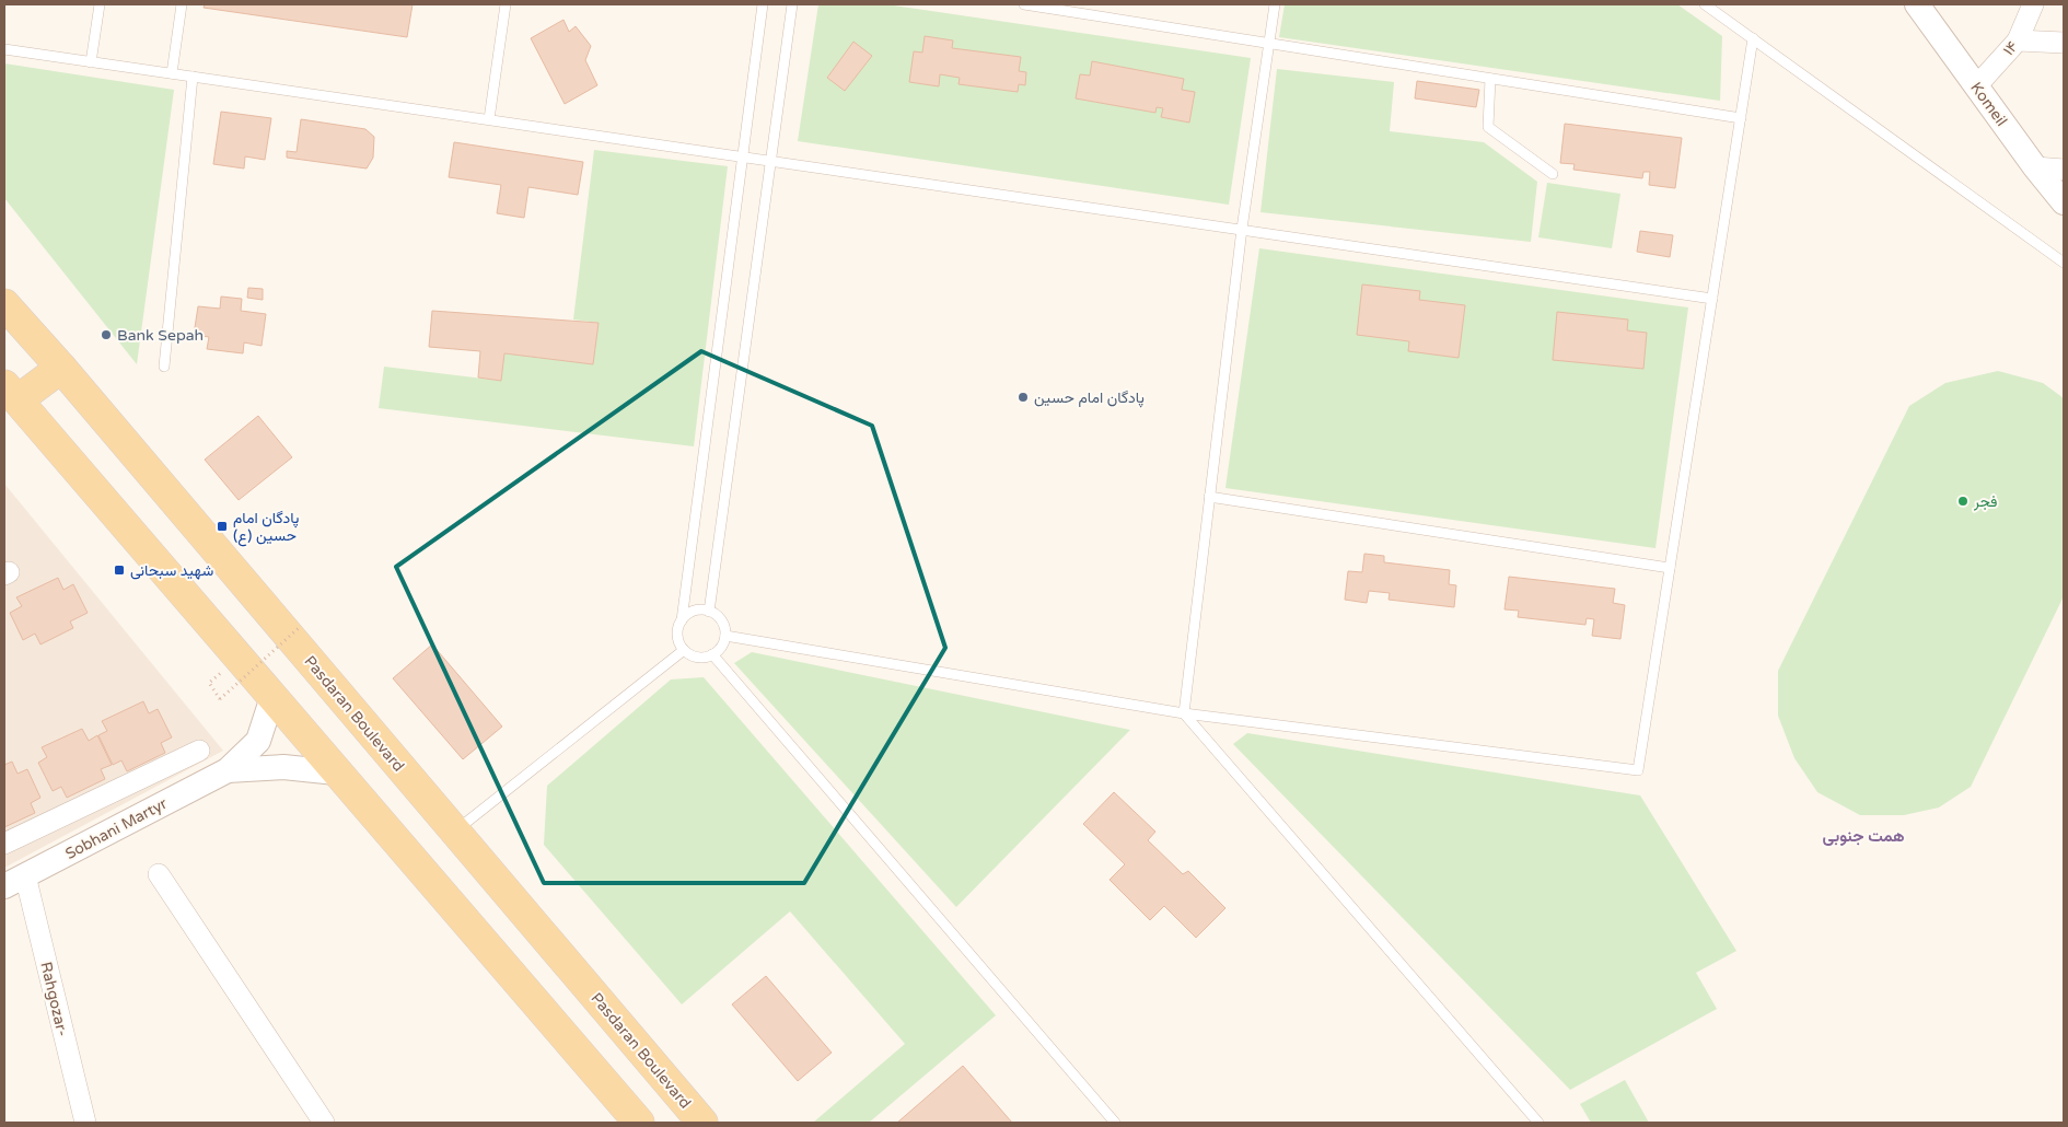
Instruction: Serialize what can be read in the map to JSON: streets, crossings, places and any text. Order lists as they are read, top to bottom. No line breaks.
{"streets":{"main road":["Pasdaran Boulevard"],"street":["۱۴","Komeil","Sobhani Martyr","Rahgozar-"]},"crossings":[["۱۴","Komeil"],["Sobhani Martyr","Rahgozar-"]],"districts":["همت جنوبی"],"places":{"other":["Bank Sepah","پادگان امام حسین","فجر"],"transit":["پادگان امام حسین (ع)","شهید سبحانی"]}}
